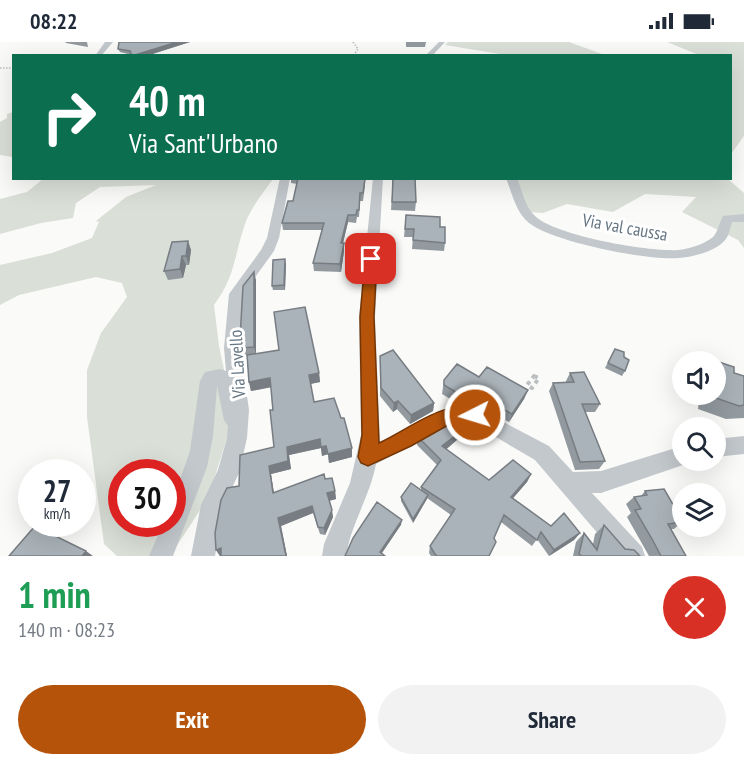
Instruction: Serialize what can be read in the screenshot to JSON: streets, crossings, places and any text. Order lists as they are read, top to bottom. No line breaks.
{"streets":{"street":["Via val caussa","Via Lavello"]},"page":{"status":"08:22","turn":["40 m","Via Sant'Urbano"],"speed":"27 km/h","limit":"30","heading":["1 min","140 m · 08:23"],"buttons":["Exit","Share"]}}
